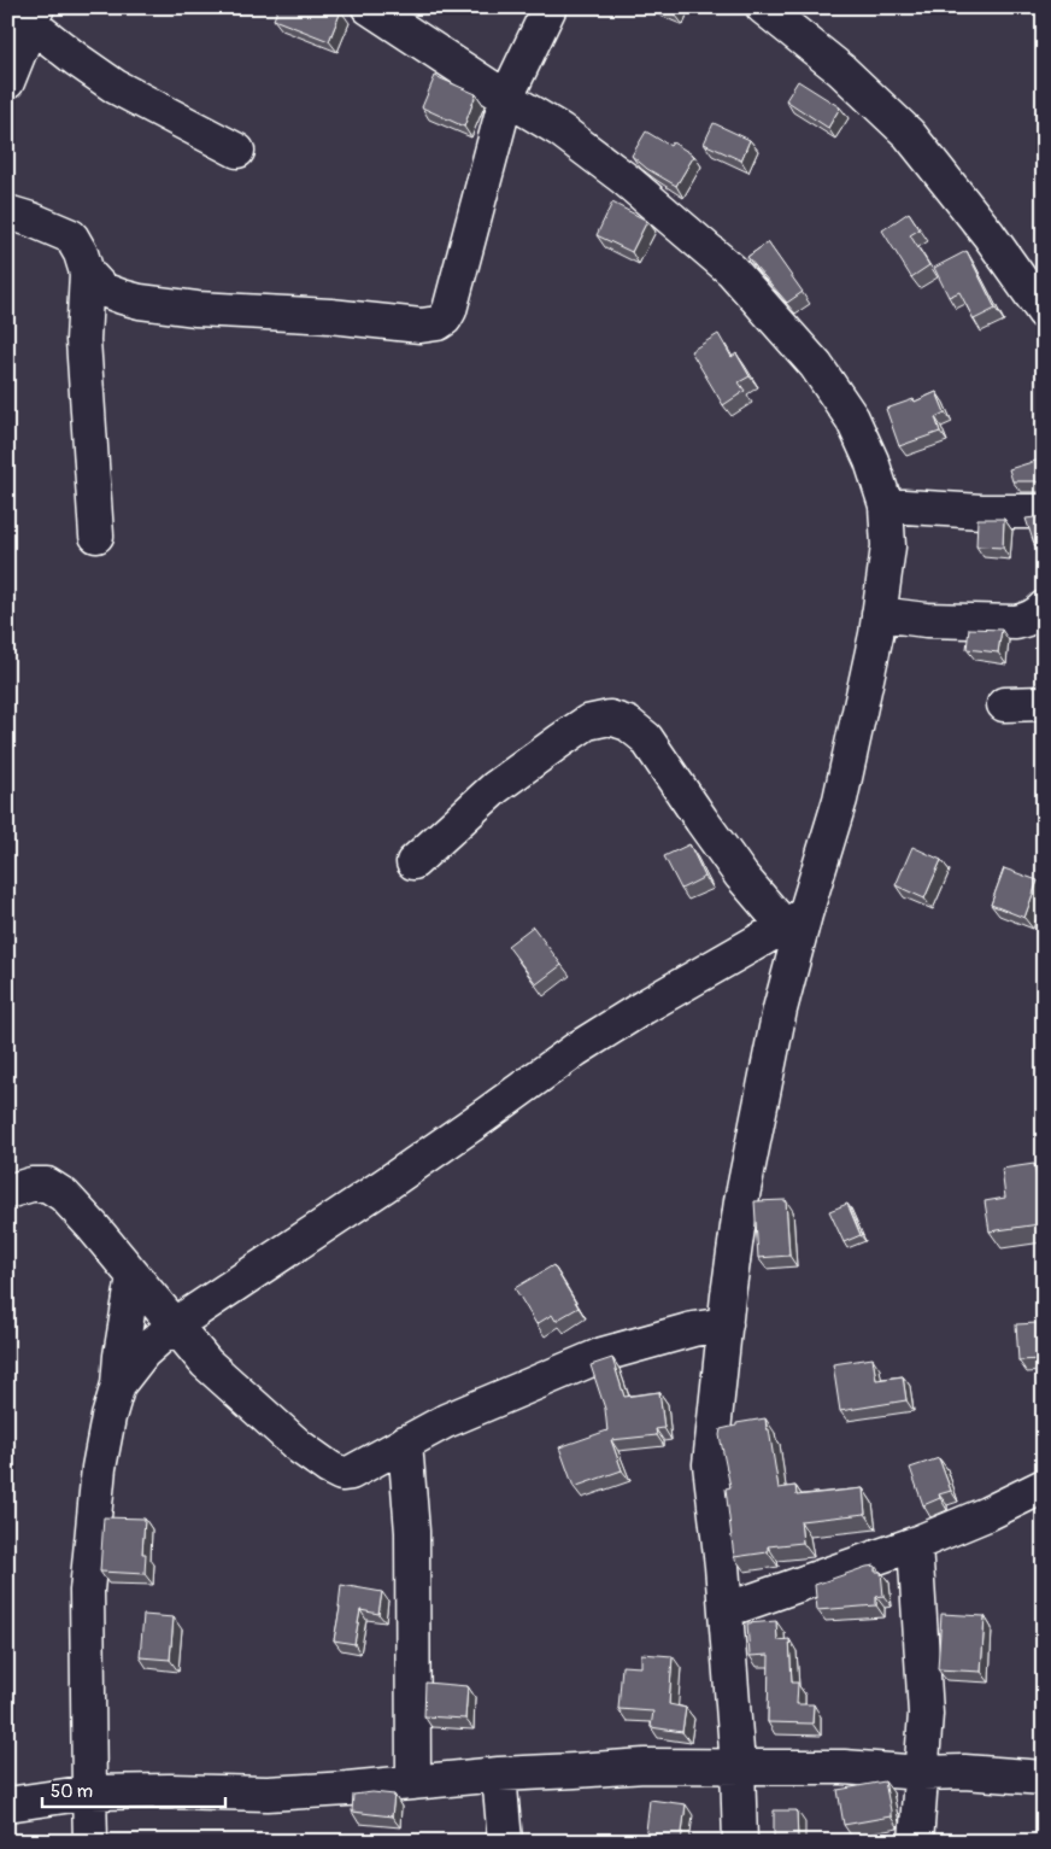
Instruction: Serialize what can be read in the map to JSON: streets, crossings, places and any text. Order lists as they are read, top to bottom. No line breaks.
{"scale_bar":"50 m"}
